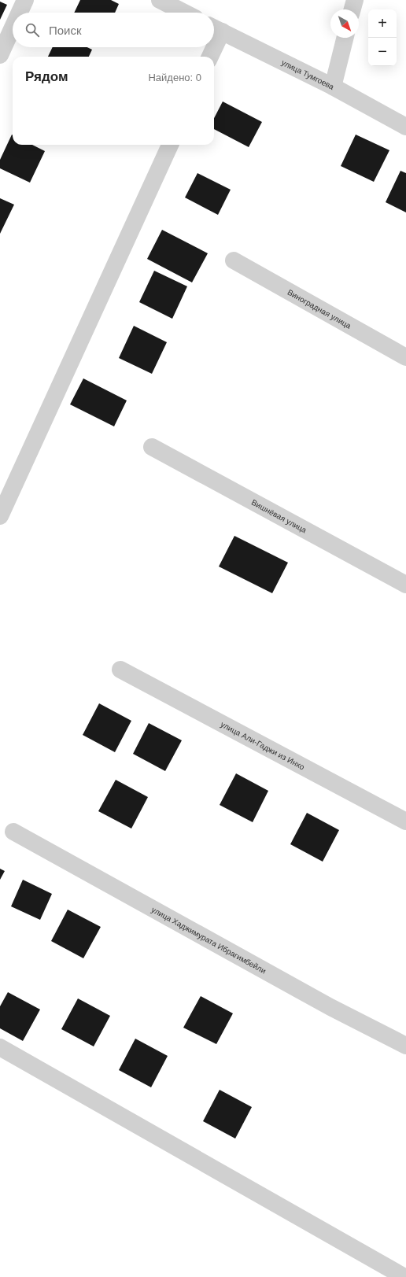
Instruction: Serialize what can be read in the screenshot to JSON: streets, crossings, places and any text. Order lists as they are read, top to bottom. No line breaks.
{"streets":{"street":["улица Тумгоева","Виноградная улица","Вишнёвая улица","улица Али-Гаджи из Инхо","улица Хаджимурата Ибрагимбейли"]},"north":"bottom right","page":{"map_buttons":["+","−"],"search":"Поиск","heading":["Рядом","Найдено: 0"]}}
